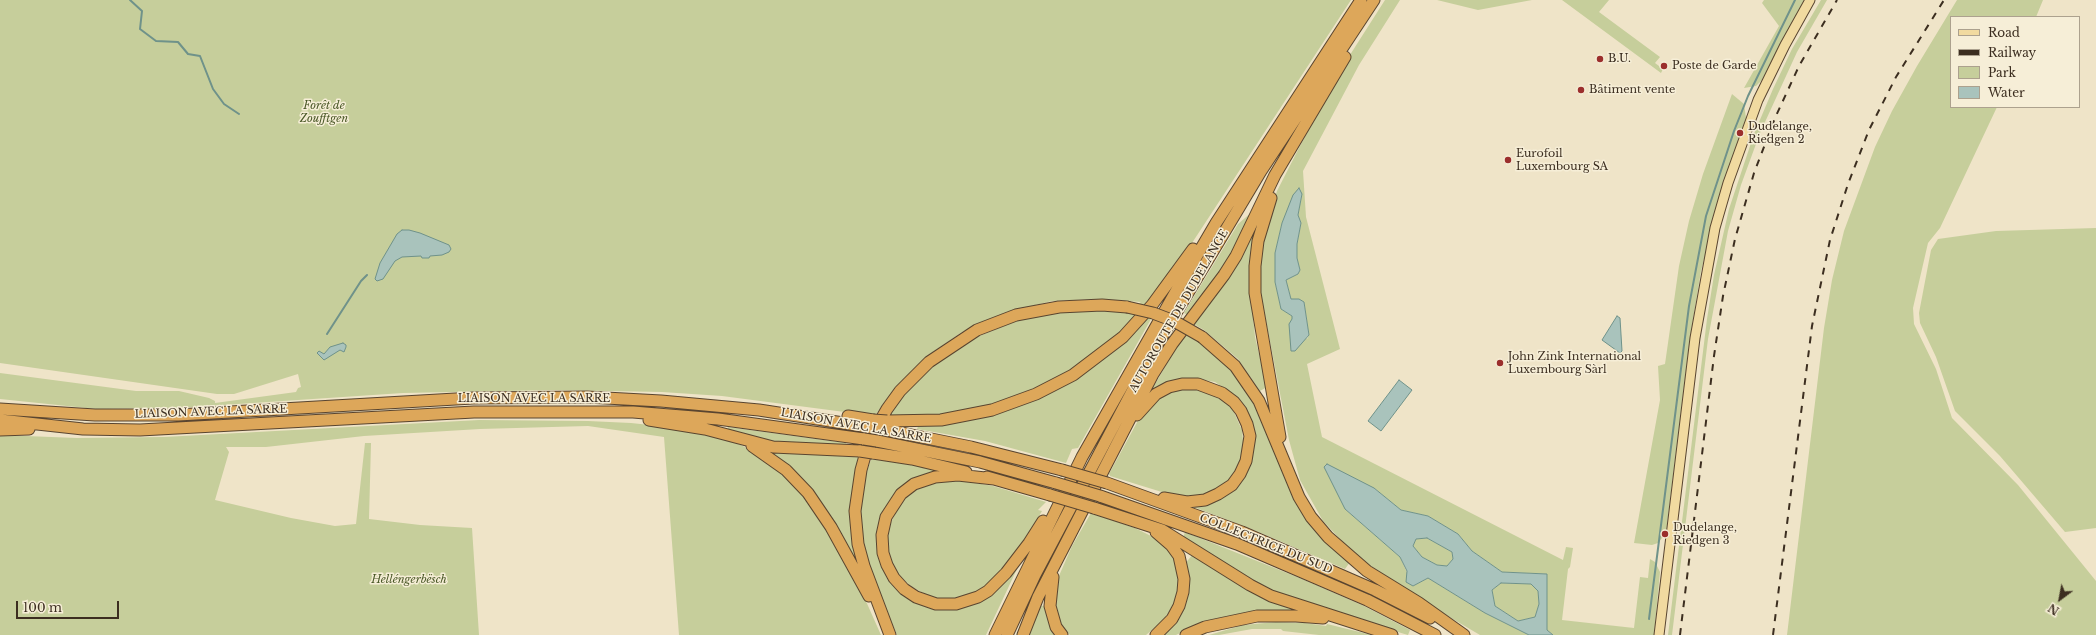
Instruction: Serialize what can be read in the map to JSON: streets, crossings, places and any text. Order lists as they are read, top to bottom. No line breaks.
{"streets":{"highway":["AUTOROUTE DE DUDELANGE","LIAISON AVEC LA SARRE","COLLECTRICE DU SUD"]},"crossings":[["LIAISON AVEC LA SARRE","COLLECTRICE DU SUD"]],"parks":["Forêt de Zoufftgen","Helléngerbësch"],"places":["B.U.","Poste de Garde","Bâtiment vente","Dudelange, Riedgen 2","Eurofoil Luxembourg SA","John Zink International Luxembourg Sàrl","Dudelange, Riedgen 3"],"legend":["Road","Railway","Park","Water"],"scale_bar":"100 m","north":"bottom left"}
